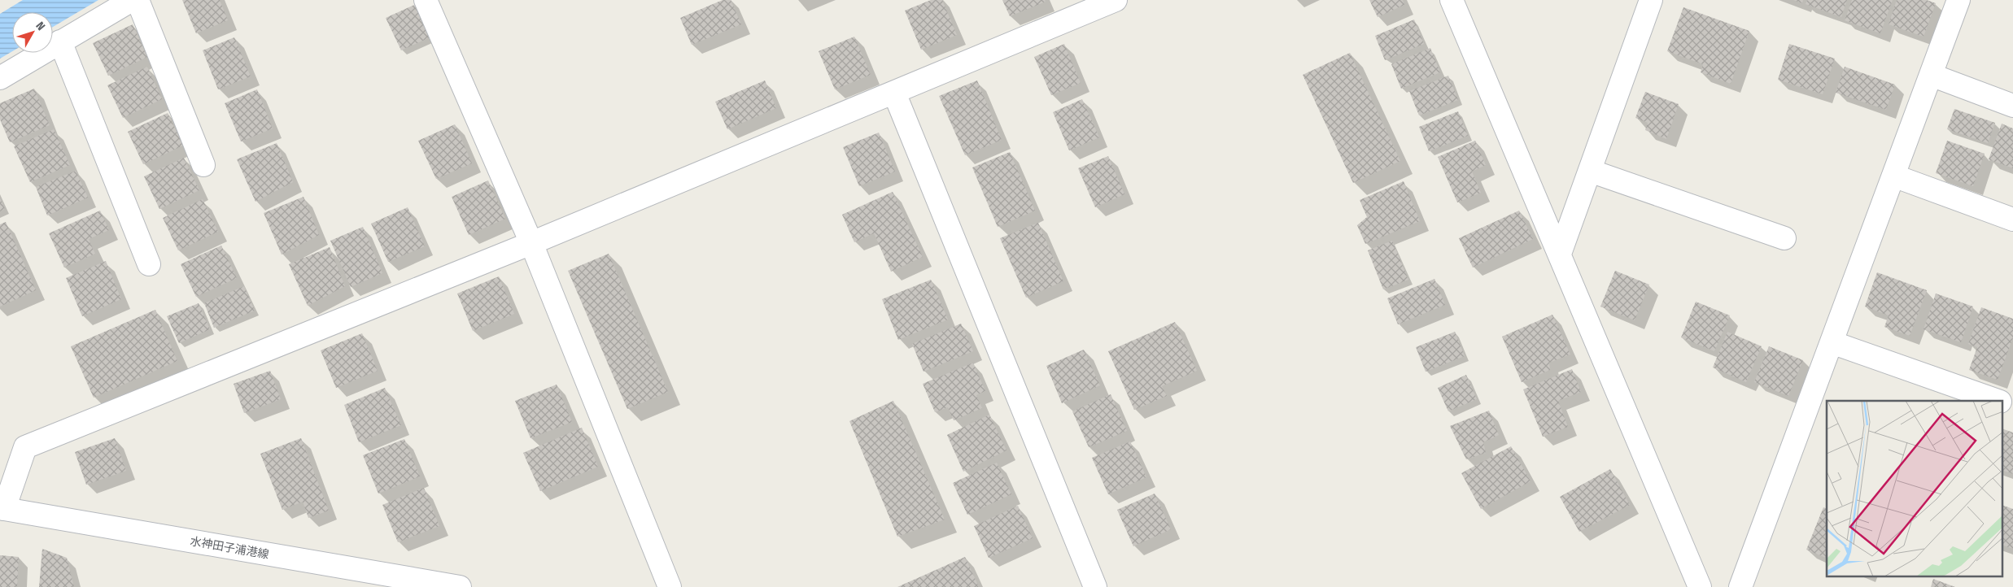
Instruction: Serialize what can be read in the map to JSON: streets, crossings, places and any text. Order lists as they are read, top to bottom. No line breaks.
{"streets":{"street":["水神田子浦港線"]},"north":"top right"}
